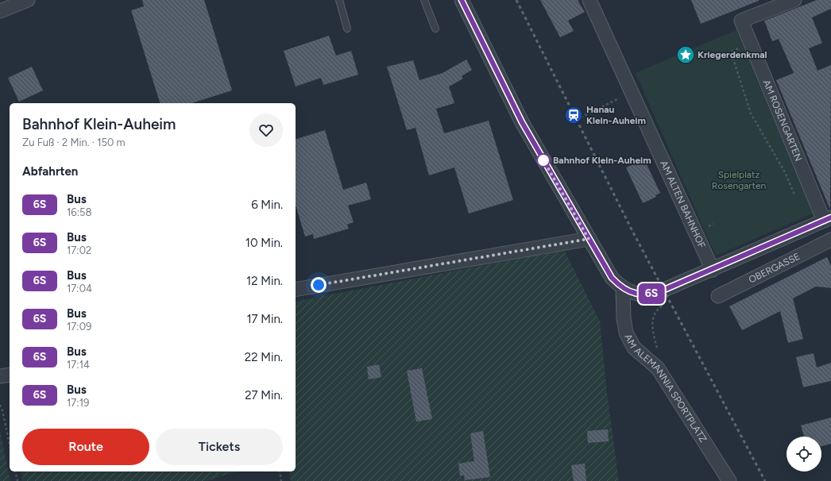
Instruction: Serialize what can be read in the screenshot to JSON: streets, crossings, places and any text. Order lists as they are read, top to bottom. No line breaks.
{"streets":{"street":["AM ROSENGARTEN","AM ALTEN BAHNHOF","OBERGASSE","AM ALEMANNIA SPORTPLATZ"]},"parks":["Spielplatz Rosengarten"],"places":{"place":["Kriegerdenkmal"],"station":["Hanau Klein-Auheim"],"other":["Bahnhof Klein-Auheim"]},"lines":["bus line 6S"],"page":{"on_map":"6S","heading":[["Bahnhof Klein-Auheim","Zu Fuß · 2 Min. · 150 m"],"Abfahrten"],"list":[{"mark":"6S","name":"Bus","note":"16:58","value":"6 Min."},{"mark":"6S","name":"Bus","note":"17:02","value":"10 Min."},{"mark":"6S","name":"Bus","note":"17:04","value":"12 Min."},{"mark":"6S","name":"Bus","note":"17:09","value":"17 Min."},{"mark":"6S","name":"Bus","note":"17:14","value":"22 Min."},{"mark":"6S","name":"Bus","note":"17:19","value":"27 Min."}],"buttons":["Route","Tickets"]}}
